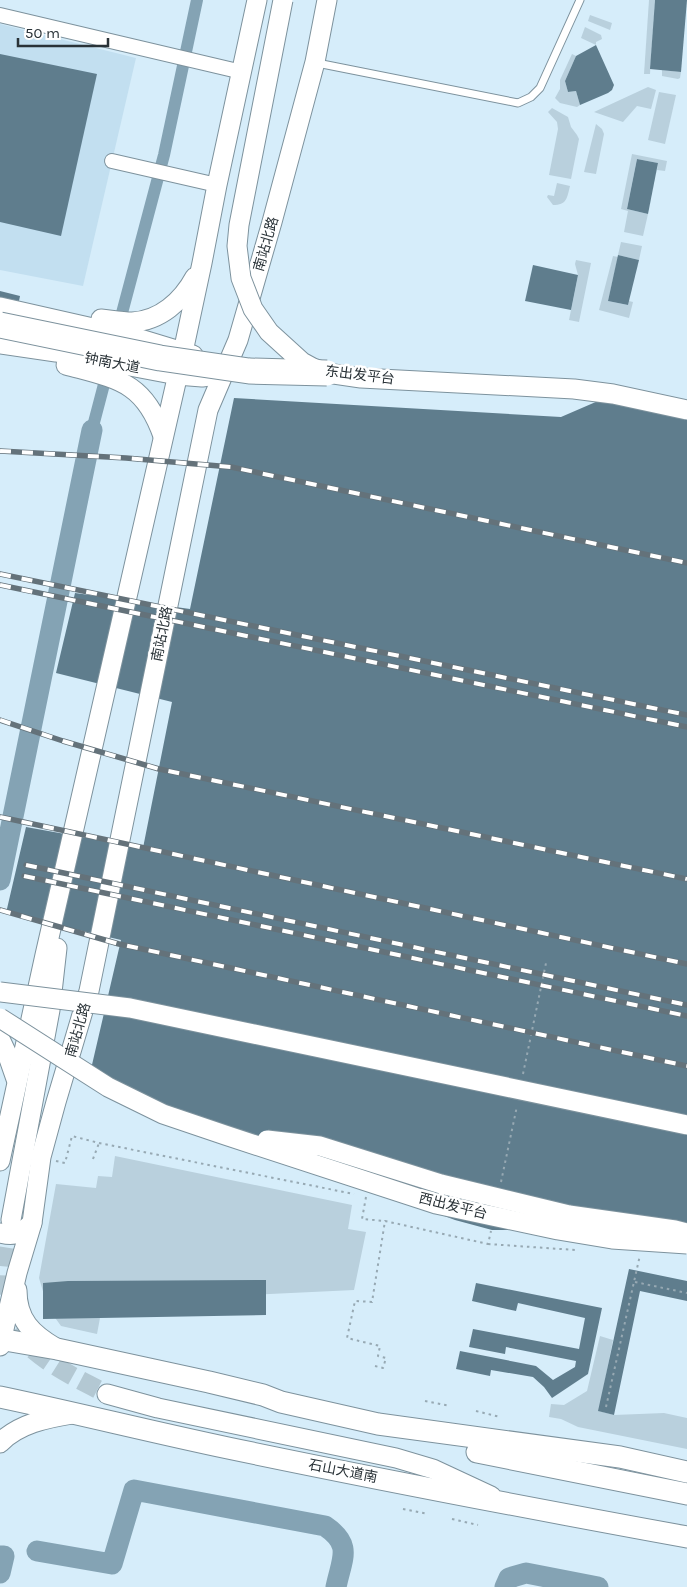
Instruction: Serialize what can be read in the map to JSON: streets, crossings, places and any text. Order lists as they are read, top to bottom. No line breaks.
{"streets":{"main road":["石山大道南"],"street":["南站北路","钟南大道","东出发平台","西出发平台"]},"crossings":[["南站北路","钟南大道"]],"scale_bar":"50 m"}
